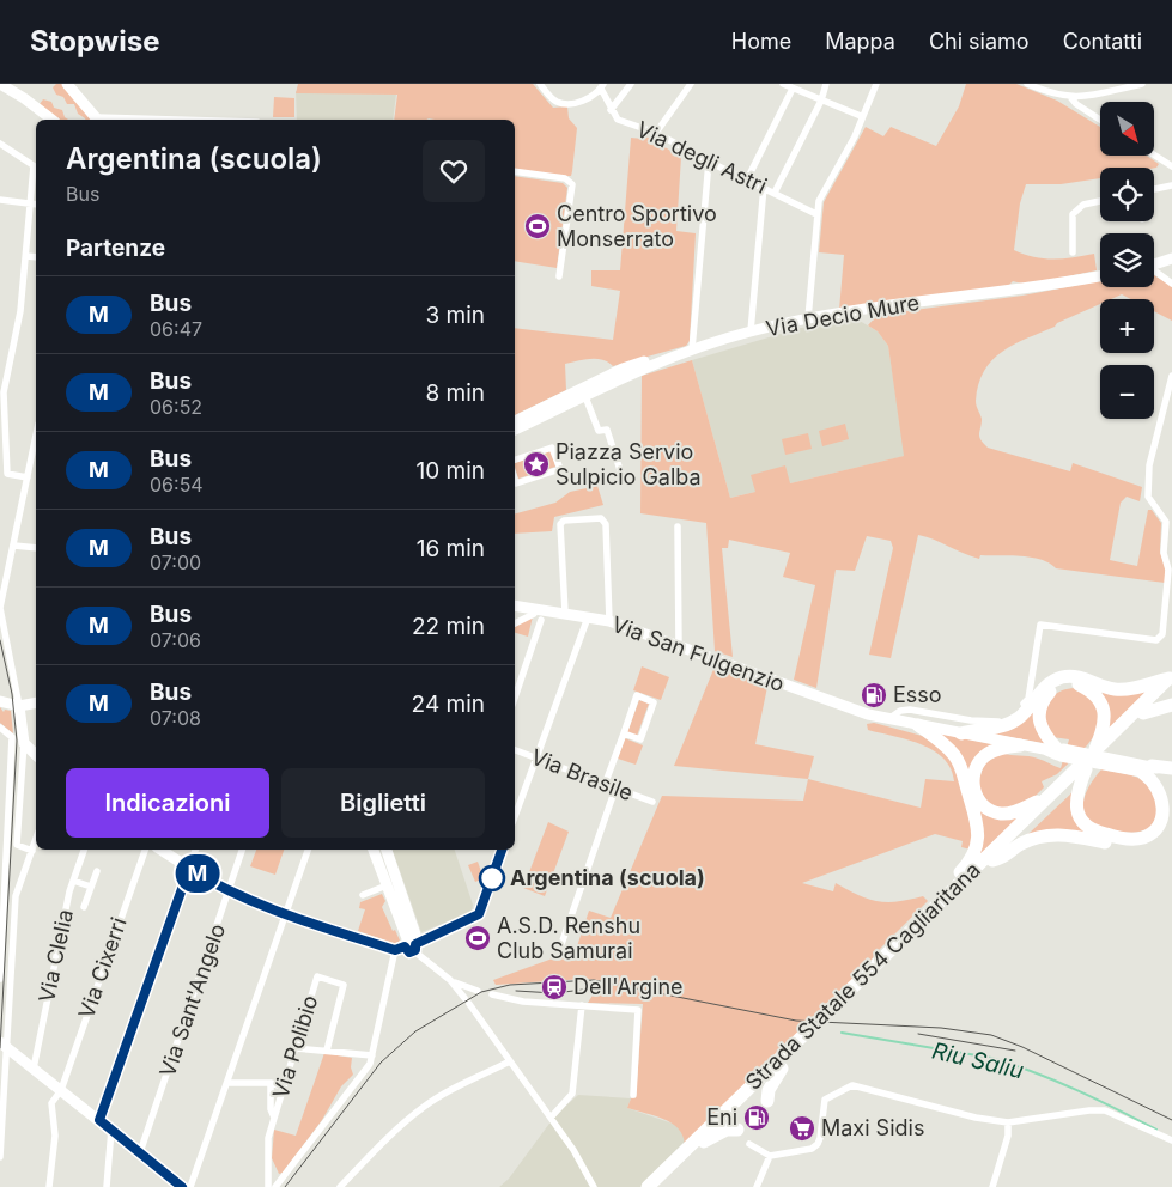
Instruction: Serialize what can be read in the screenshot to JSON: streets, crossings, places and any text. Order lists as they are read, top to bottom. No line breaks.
{"streets":{"highway":["Strada Statale 554 Cagliaritana"],"street":["Via degli Astri","Via Decio Mure","Via San Fulgenzio","Via Brasile","Via Clelia","Via Cixerri","Via Sant'Angelo","Via Polibio"]},"water":["Riu Saliu"],"places":{"sports":["Centro Sportivo Monserrato","A.S.D. Renshu Club Samurai"],"place":["Piazza Servio Sulpicio Galba"],"fuel station":["Esso","Eni"],"other":["Argentina (scuola)"],"station":["Dell'Argine"],"supermarket":["Maxi Sidis"]},"lines":["bus line M"],"north":"bottom right","page":{"header":"Stopwise","nav":["Home","Mappa","Chi siamo","Contatti"],"on_map":"M","map_buttons":["+","−"],"heading":[["Argentina (scuola)","Bus"],"Partenze"],"list":[{"mark":"M","name":"Bus","note":"06:47","value":"3 min"},{"mark":"M","name":"Bus","note":"06:52","value":"8 min"},{"mark":"M","name":"Bus","note":"06:54","value":"10 min"},{"mark":"M","name":"Bus","note":"07:00","value":"16 min"},{"mark":"M","name":"Bus","note":"07:06","value":"22 min"},{"mark":"M","name":"Bus","note":"07:08","value":"24 min"}],"buttons":["Indicazioni","Biglietti"]}}
